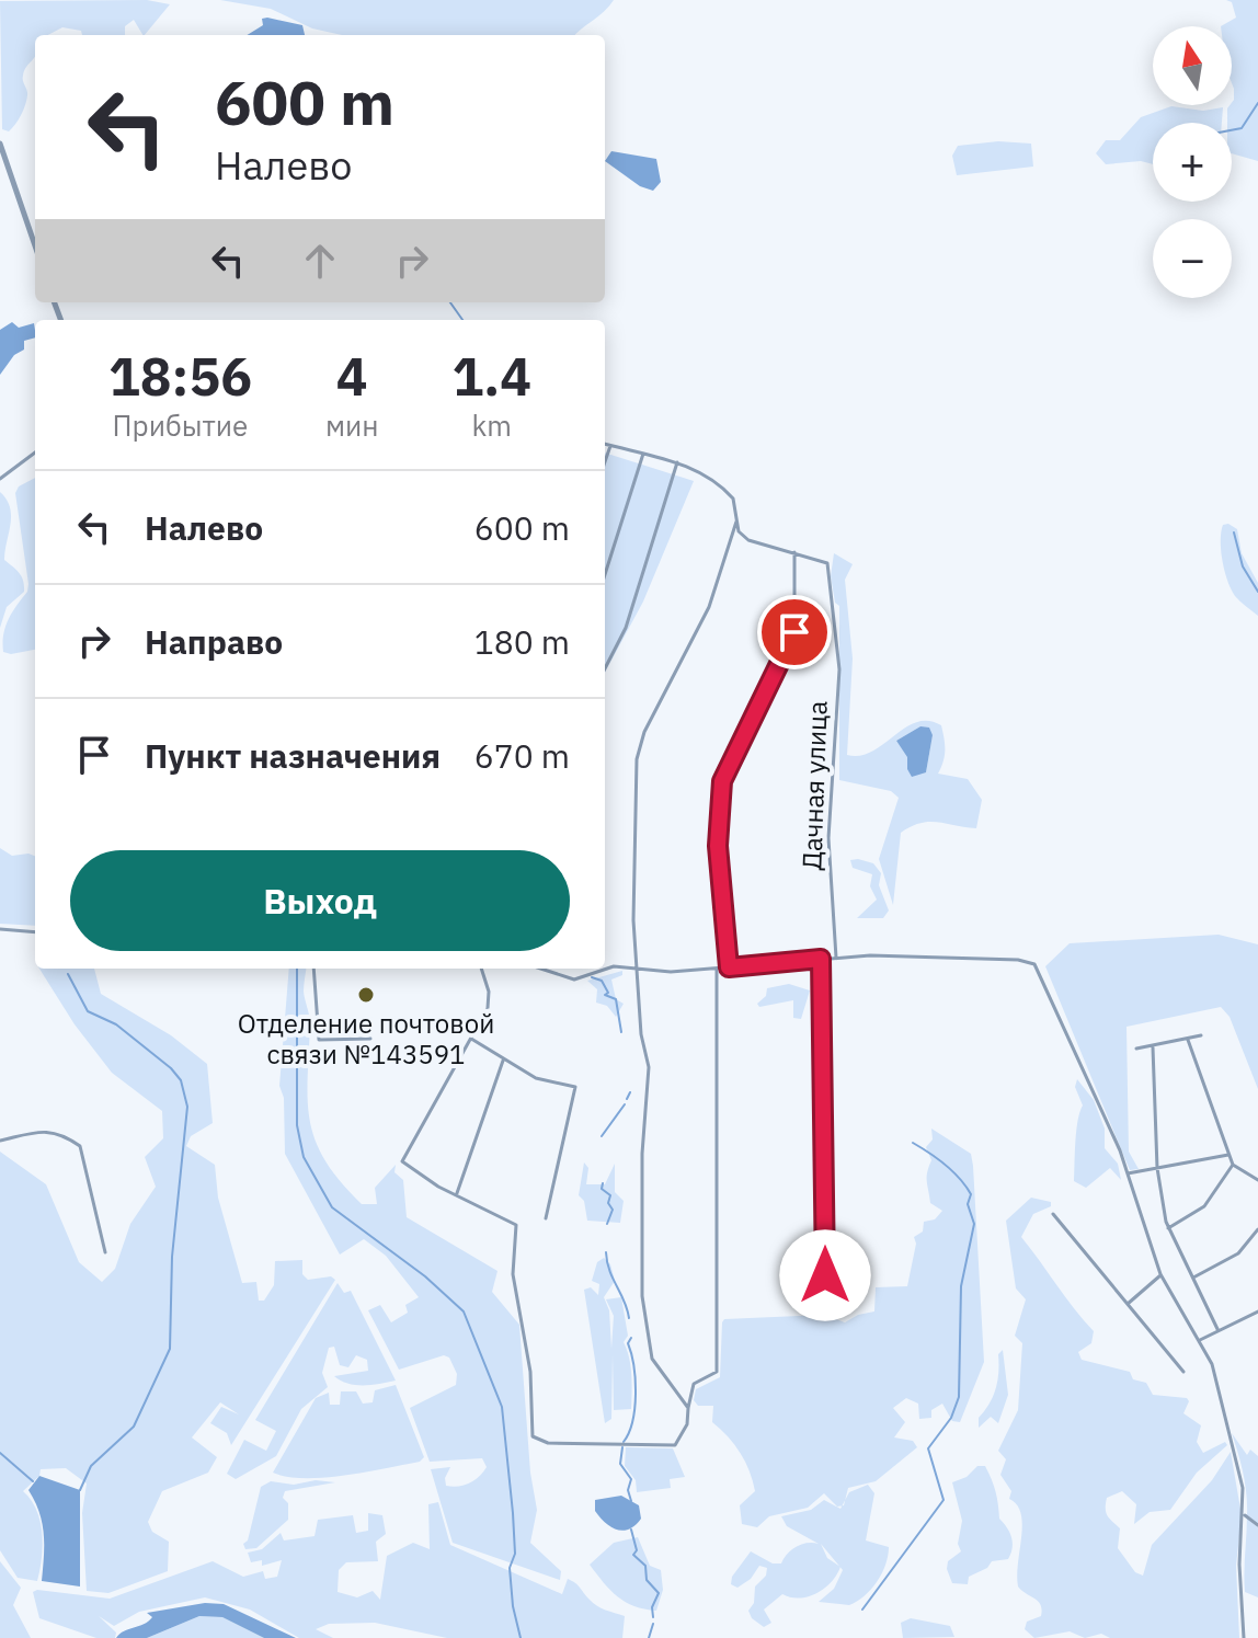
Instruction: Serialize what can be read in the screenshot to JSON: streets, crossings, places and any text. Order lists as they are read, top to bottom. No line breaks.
{"streets":{"street":["Дачная улица"]},"places":["Отделение почтовой связи №143591"],"north":"top","page":{"map_buttons":["+","−"],"turn":["600 m","Налево"],"eta":["18:56","Прибытие","4","мин","1.4","km"],"list":[{"name":"Налево","value":"600 m"},{"name":"Направо","value":"180 m"},{"name":"Пункт назначения","value":"670 m"}],"buttons":"Выход"}}
